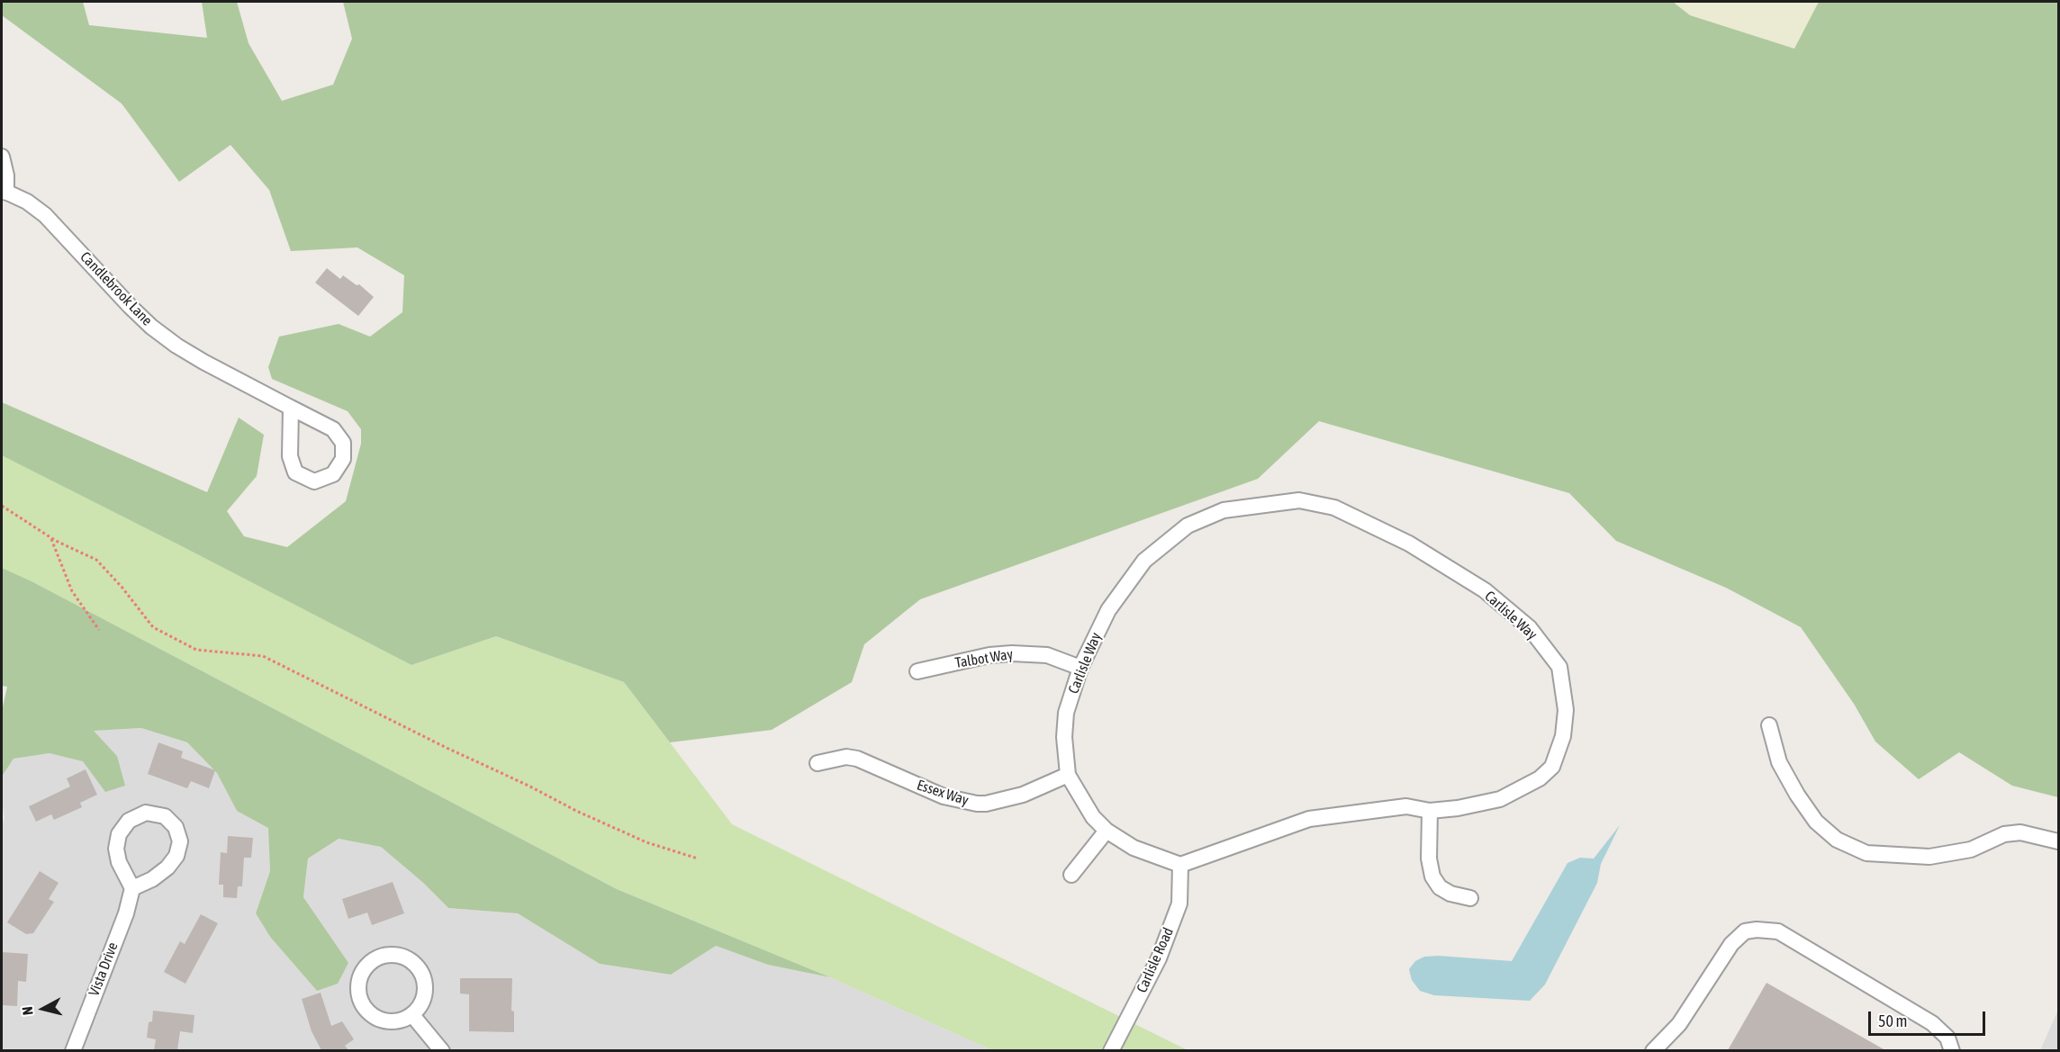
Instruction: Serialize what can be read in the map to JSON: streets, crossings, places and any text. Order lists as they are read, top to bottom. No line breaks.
{"streets":{"street":["Candlebrook Lane","Carlisle Way","Talbot Way","Essex Way","Carlisle Road","Vista Drive"]},"crossings":[["Carlisle Way","Talbot Way"],["Carlisle Way","Essex Way"],["Carlisle Way","Carlisle Road"]],"scale_bar":"50 m","north":"left"}
